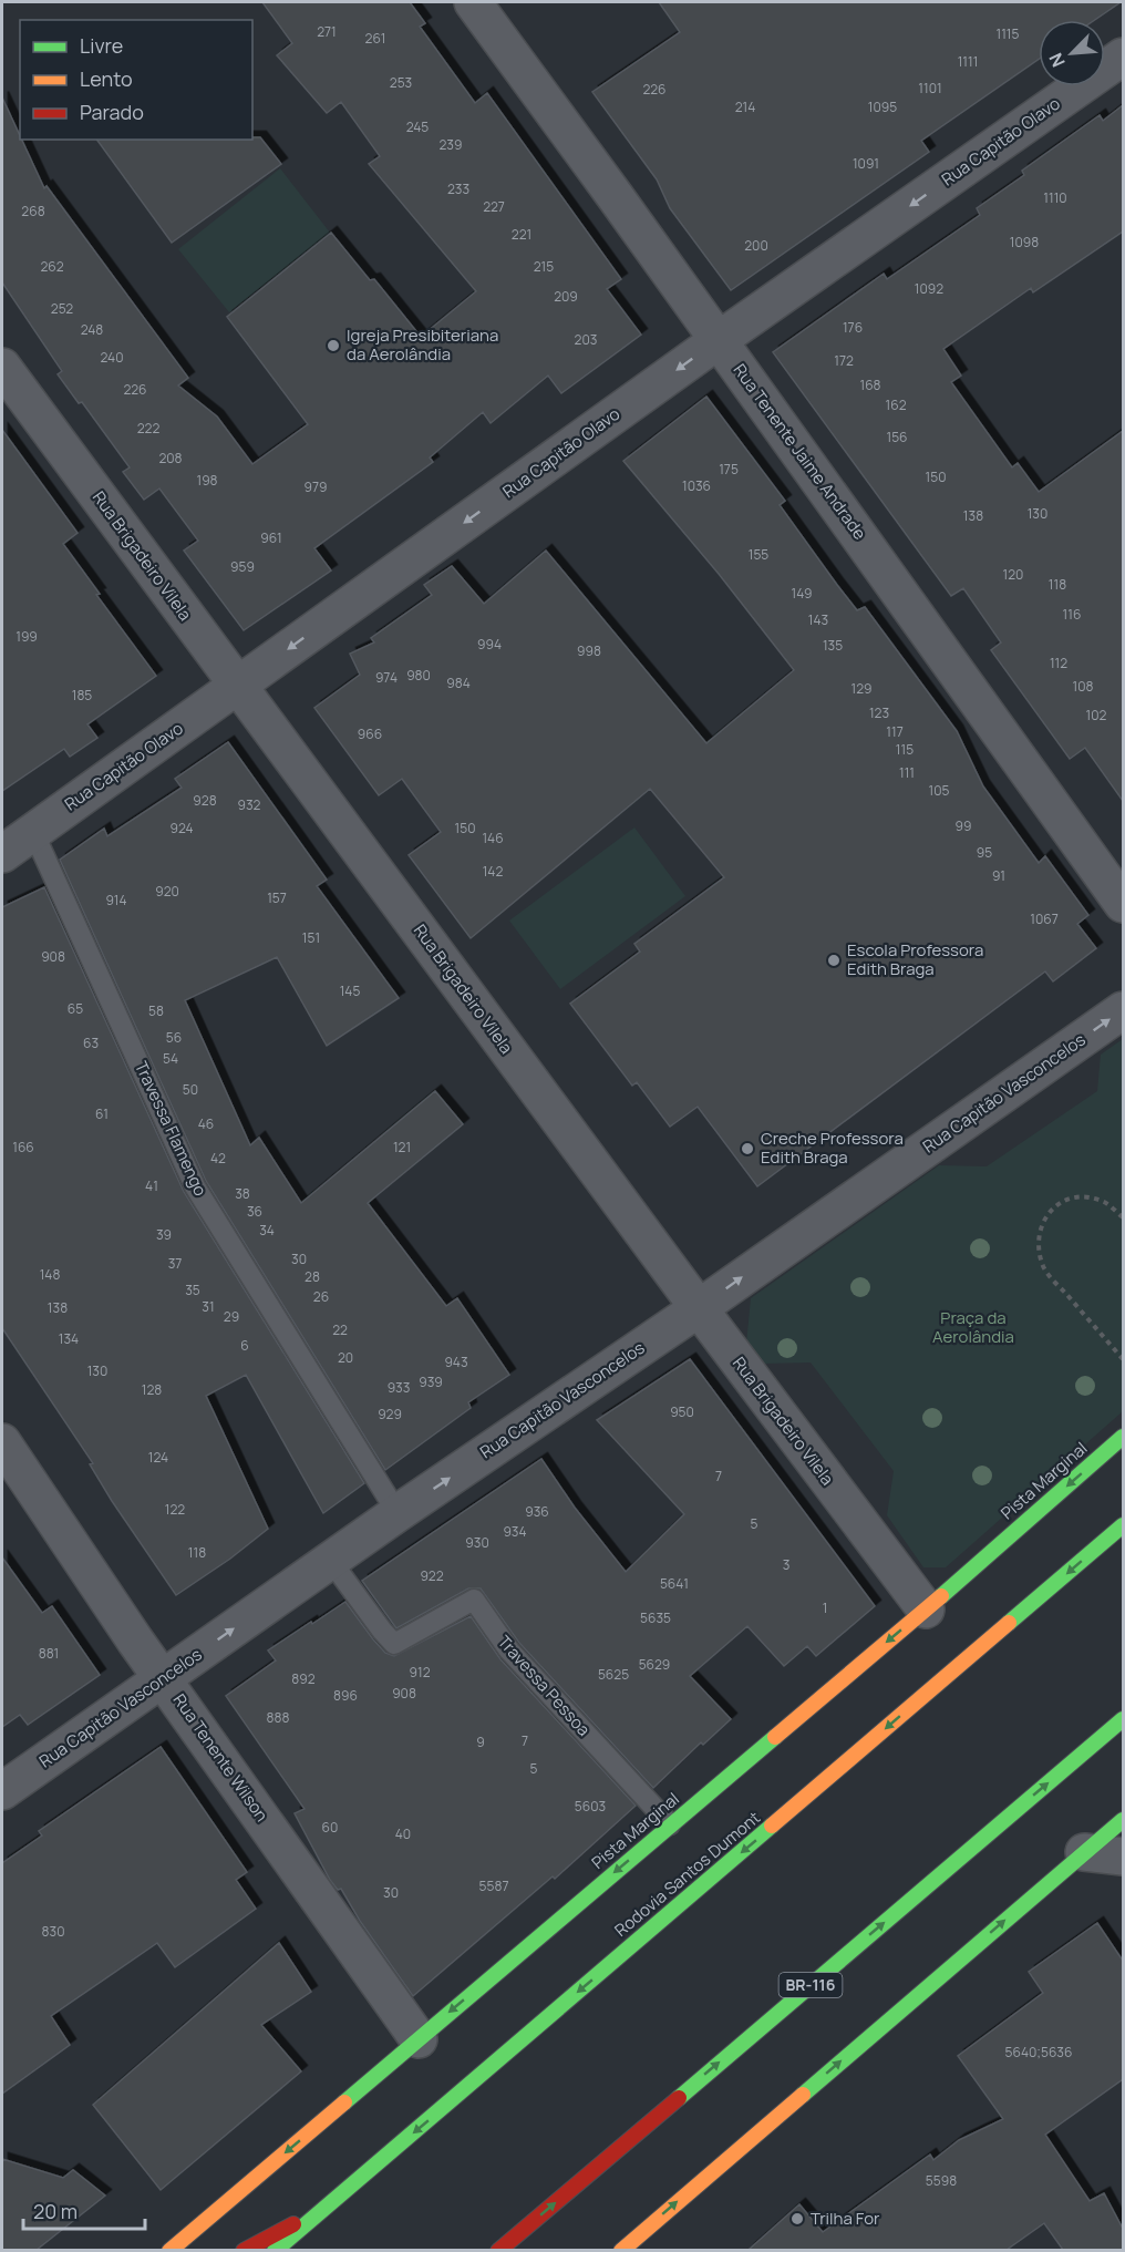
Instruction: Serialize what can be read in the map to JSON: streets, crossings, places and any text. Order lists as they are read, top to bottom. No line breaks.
{"streets":{"main road":["Pista Marginal","Rodovia Santos Dumont","BR-116"],"street":["Rua Capitão Olavo","Rua Tenente Jaime Andrade","Rua Brigadeiro Vilela","Rua Capitão Vasconcelos","Rua Tenente Wilson"],"lane":["Travessa Flamengo","Travessa Pessoa"]},"crossings":[["Rua Capitão Olavo","Rua Tenente Jaime Andrade"],["Rua Capitão Olavo","Rua Brigadeiro Vilela"],["Rua Capitão Olavo","Travessa Flamengo"],["Rua Brigadeiro Vilela","Rua Capitão Vasconcelos"],["Rua Brigadeiro Vilela","Pista Marginal"],["Rua Capitão Vasconcelos","Travessa Flamengo"],["Rua Capitão Vasconcelos","Travessa Pessoa"],["Rua Capitão Vasconcelos","Rua Tenente Wilson"],["Pista Marginal","Travessa Pessoa"],["Pista Marginal","Rua Tenente Wilson"]],"one_way":["Rua Capitão Olavo","Rua Capitão Vasconcelos","Pista Marginal","Rodovia Santos Dumont"],"parks":["Praça da Aerolândia"],"places":["Igreja Presibiteriana da Aerolândia","Escola Professora Edith Braga","Creche Professora Edith Braga","Trilha For"],"house_numbers":["271","1115","261","1111","253","1101","226","214","1095","245","239","1091","233","1110","227","268","221","1098","200","262","215","1092","209","252","176","248","203","240","172","168","226","162","222","156","208","175","150","198","1036","979","130","138","961","155","959","120","118","149","116","143","199","994","135","998","112","980","974","984","108","129","185","123","102","117","966","115","111","105","928","932","99","924","150","146","95","142","91","920","157","914","1067","151","908","145","65","58","56","63","54","50","61","46","166","121","42","41","38","36","34","39","30","37","148","28","35","26","31","138","29","22","134","6","20","943","130","939","933","128","950","929","124","7","122","936","5","934","930","118","3","922","5641","1","5635","881","5629","912","5625","892","908","896","888","7","9","5","5603","60","40","5587","30","830","5640;5636","5598"],"legend":["Livre","Lento","Parado"],"scale_bar":"20 m","north":"bottom left"}
